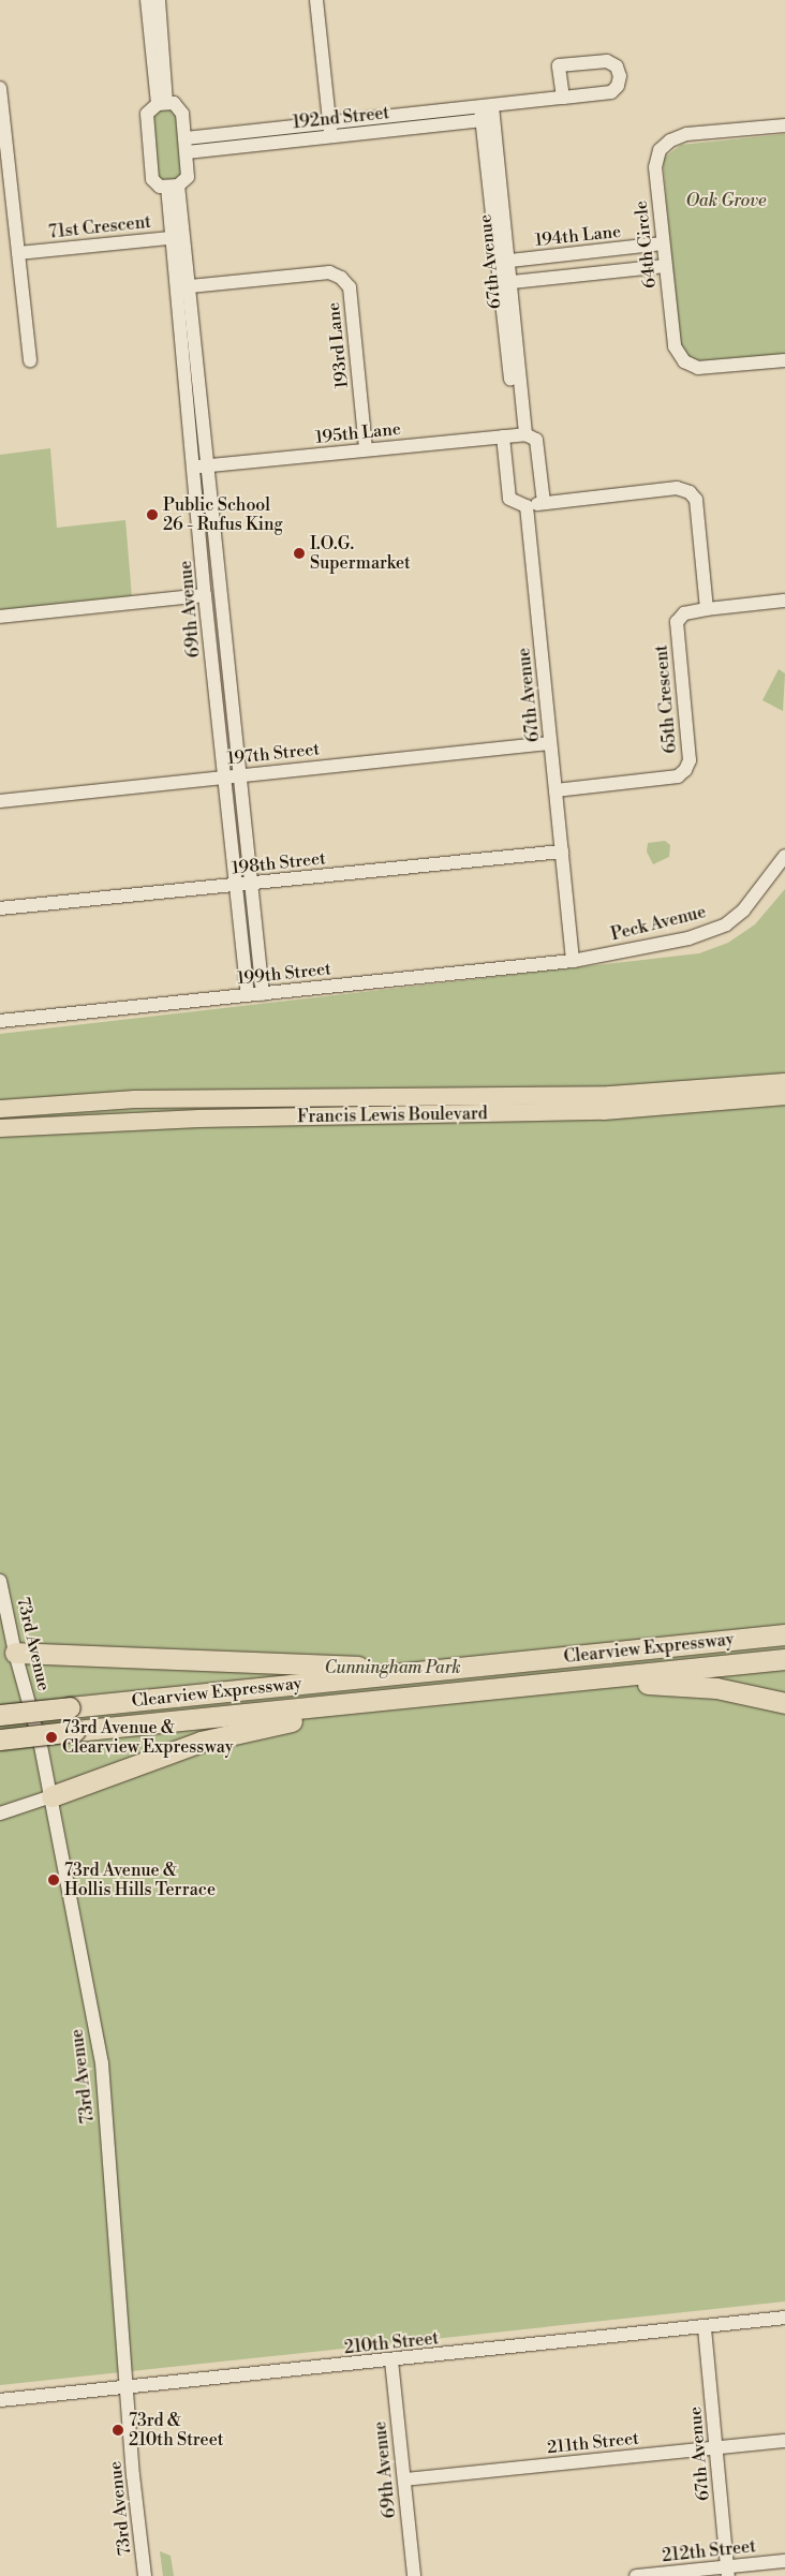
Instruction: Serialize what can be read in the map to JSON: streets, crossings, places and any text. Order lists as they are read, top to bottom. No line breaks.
{"streets":{"highway":["Clearview Expressway"],"main road":["Francis Lewis Boulevard"],"street":["192nd Street","71st Crescent","194th Lane","64th Circle","67th Avenue","193rd Lane","195th Lane","69th Avenue","65th Crescent","197th Street","198th Street","Peck Avenue","199th Street","73rd Avenue","210th Street","211th Street","212th Street"]},"crossings":[["192nd Street","67th Avenue"],["192nd Street","69th Avenue"],["71st Crescent","69th Avenue"],["194th Lane","64th Circle"],["194th Lane","67th Avenue"],["67th Avenue","195th Lane"],["67th Avenue","65th Crescent"],["67th Avenue","197th Street"],["67th Avenue","198th Street"],["67th Avenue","Peck Avenue"],["67th Avenue","199th Street"],["67th Avenue","210th Street"],["67th Avenue","211th Street"],["67th Avenue","212th Street"],["193rd Lane","195th Lane"],["193rd Lane","69th Avenue"],["195th Lane","69th Avenue"],["69th Avenue","197th Street"],["69th Avenue","198th Street"],["69th Avenue","199th Street"],["69th Avenue","210th Street"],["69th Avenue","211th Street"],["Peck Avenue","199th Street"],["73rd Avenue","210th Street"]],"parks":["Oak Grove","Cunningham Park"],"places":["Public School 26 - Rufus King","I.O.G. Supermarket","73rd Avenue & Clearview Expressway","73rd Avenue & Hollis Hills Terrace","73rd & 210th Street"]}
